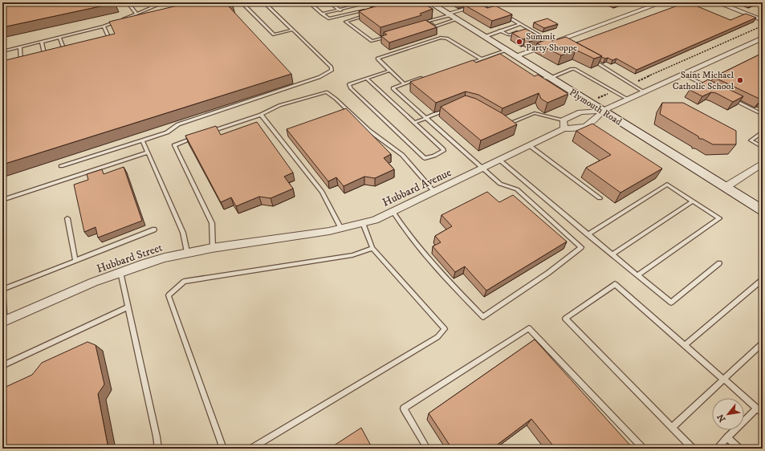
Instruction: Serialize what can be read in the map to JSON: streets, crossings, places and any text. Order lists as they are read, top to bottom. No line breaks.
{"streets":{"main road":["Plymouth Road"],"street":["Hubbard Avenue","Hubbard Street"]},"crossings":[["Plymouth Road","Hubbard Avenue"],["Hubbard Avenue","Hubbard Street"]],"places":["Summit Party Shoppe","Saint Michael Catholic School"],"north":"bottom left"}
